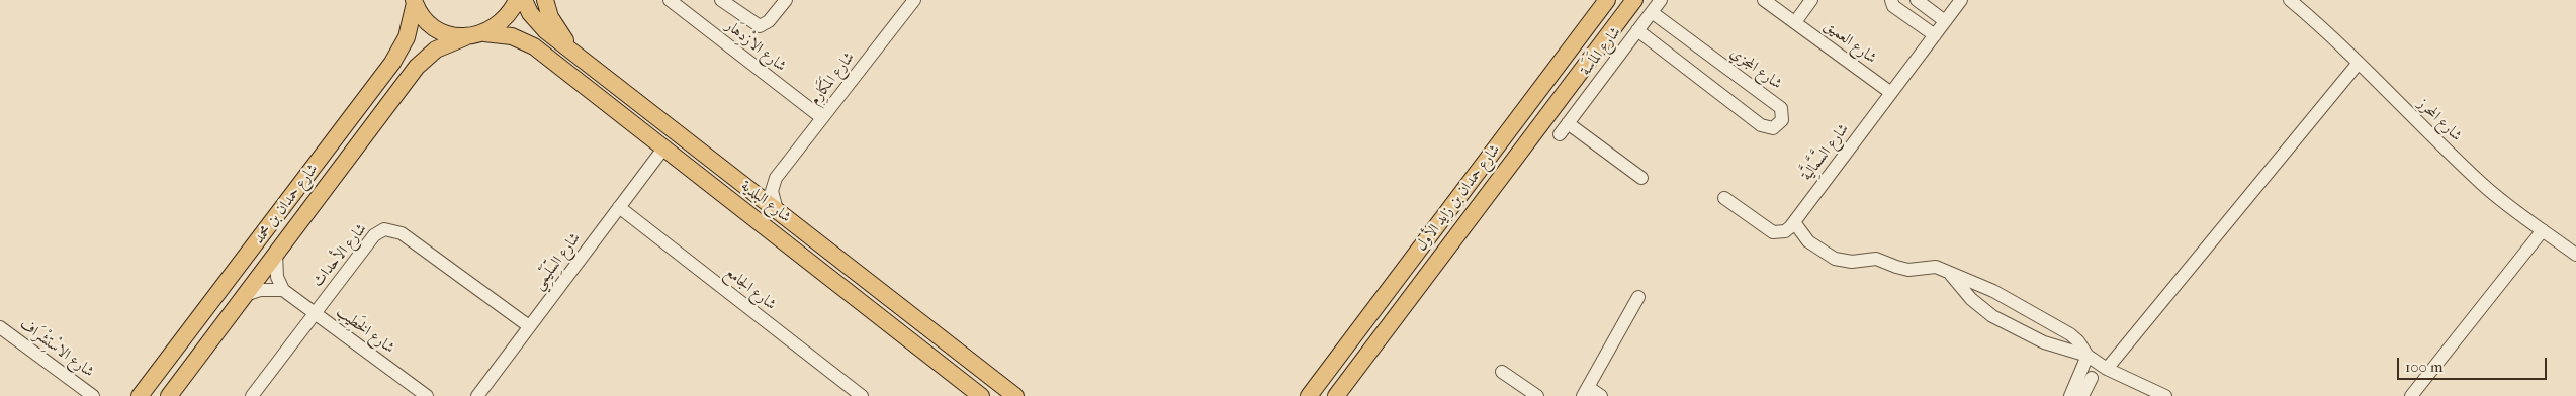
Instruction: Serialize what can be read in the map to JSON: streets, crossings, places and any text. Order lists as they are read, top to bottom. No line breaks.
{"streets":{"main road":["شارع حمدان بن زايد الأول","شارع البلدية","شارع حمدان بن محمد"],"street":["شارع العميق","شارع الازْدِهَار","شارع المَاسَة","شارع المجزي","شارع المَكَارِم","شارع المحرز","شارع السَّمَّالِيَّة","شارع الأحداث","شارع السِّلَيْمِي","شارع الجامع","شارع الخَطِيب","شارع الاسْتِشْرَاف"]},"crossings":[["شارع العميق","شارع السَّمَّالِيَّة"],["شارع الازْدِهَار","شارع المَكَارِم"],["شارع المَاسَة","شارع المجزي"],["شارع البلدية","شارع السِّلَيْمِي"],["شارع الأحداث","شارع السِّلَيْمِي"],["شارع الأحداث","شارع الخَطِيب"],["شارع السِّلَيْمِي","شارع الجامع"]],"scale_bar":"100 m"}
